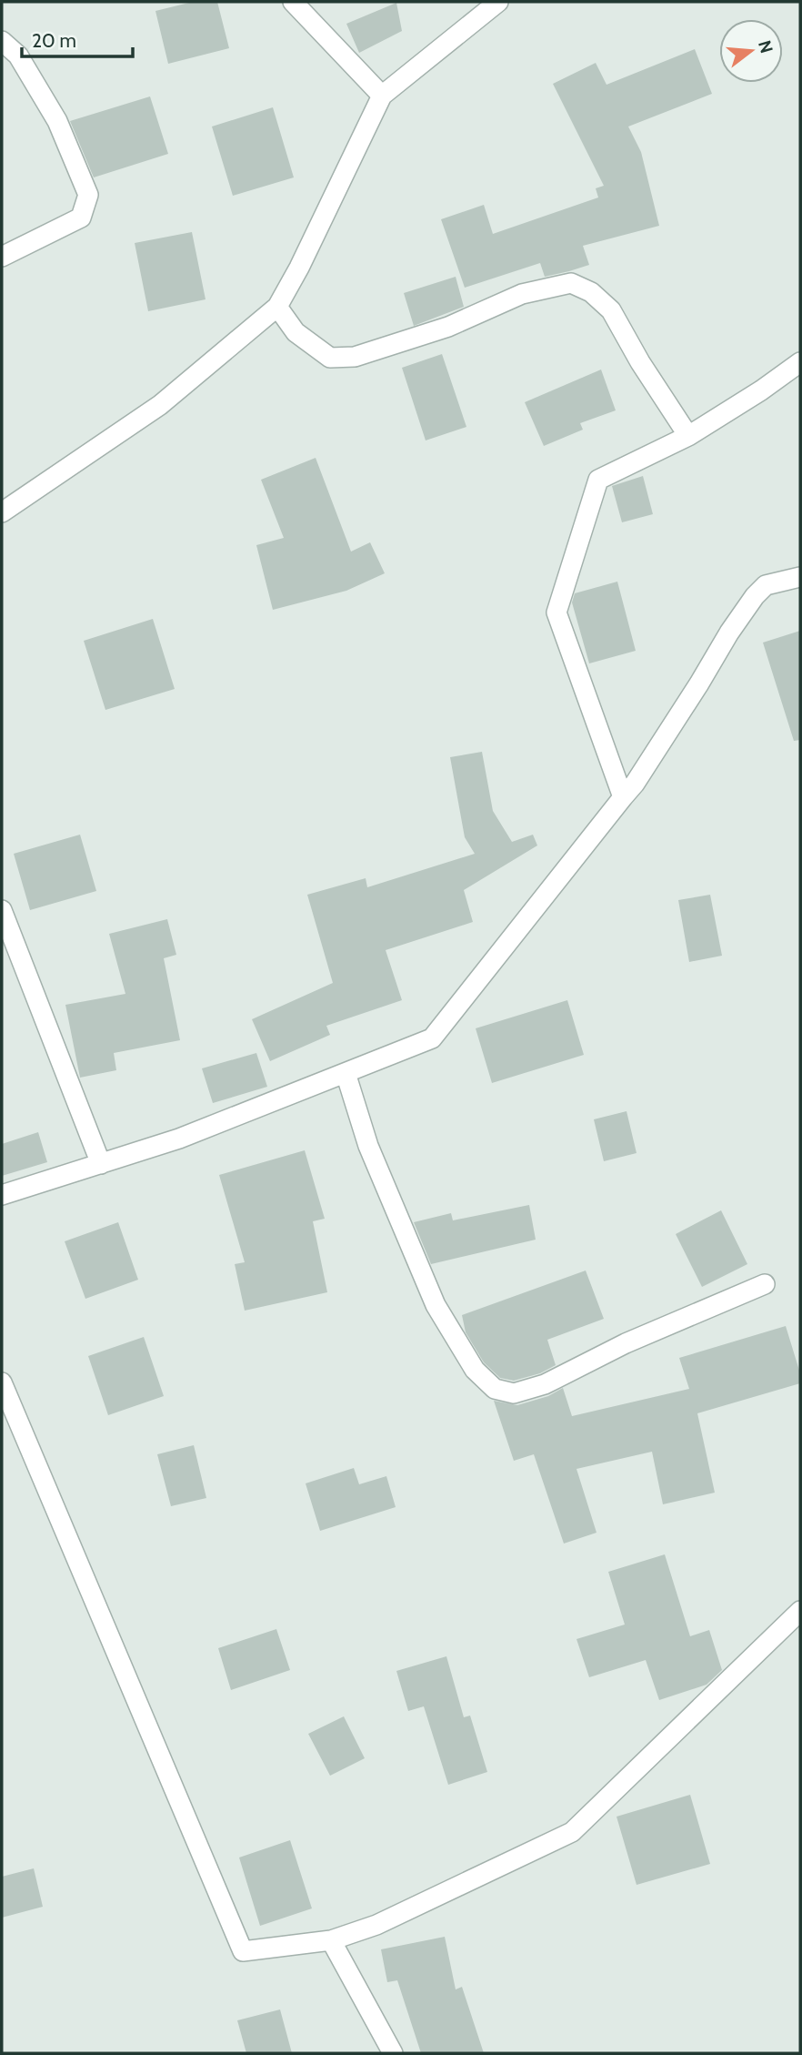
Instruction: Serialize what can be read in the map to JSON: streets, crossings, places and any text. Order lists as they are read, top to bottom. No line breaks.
{"scale_bar":"20 m","north":"right"}
